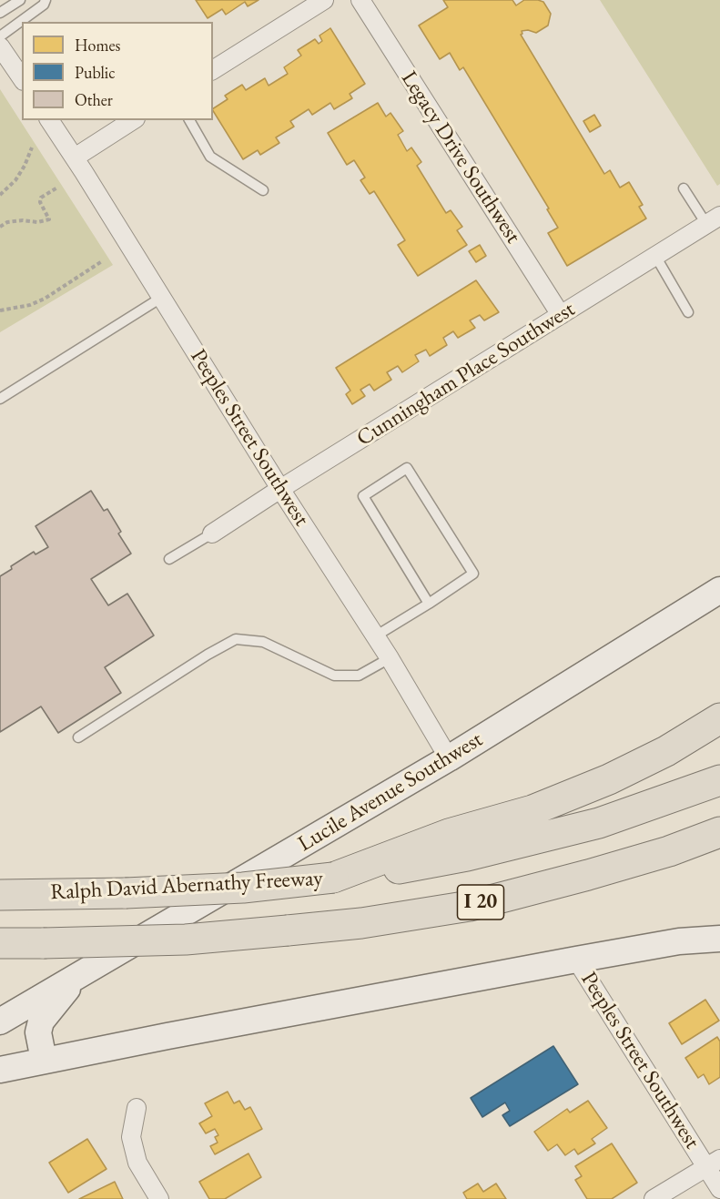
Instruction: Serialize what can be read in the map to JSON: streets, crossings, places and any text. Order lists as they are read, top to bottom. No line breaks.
{"streets":{"highway":["Ralph David Abernathy Freeway","I 20"],"street":["Legacy Drive Southwest","Cunningham Place Southwest","Peeples Street Southwest","Lucile Avenue Southwest"]},"crossings":[["Legacy Drive Southwest","Cunningham Place Southwest"],["Cunningham Place Southwest","Peeples Street Southwest"],["Peeples Street Southwest","Lucile Avenue Southwest"]],"legend":["Homes","Public","Other"]}
